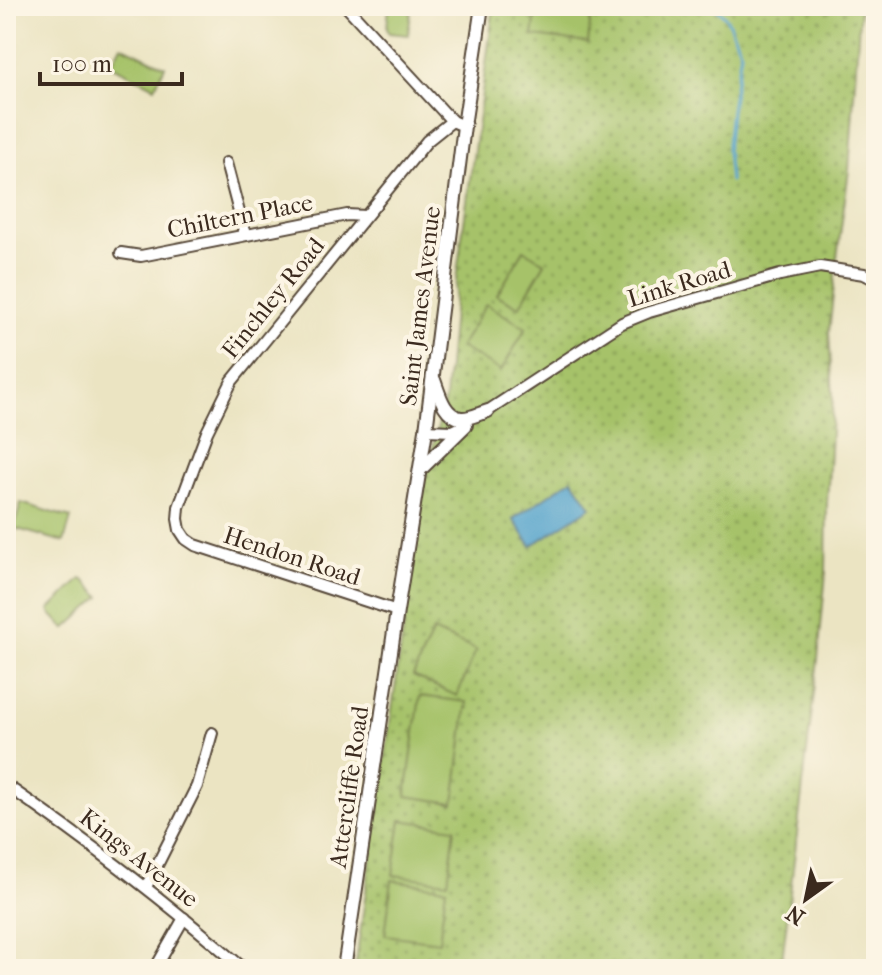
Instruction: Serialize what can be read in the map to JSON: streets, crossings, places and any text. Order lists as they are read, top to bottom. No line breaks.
{"streets":{"main road":["Saint James Avenue","Attercliffe Road"],"street":["Chiltern Place","Link Road","Finchley Road","Hendon Road","Kings Avenue"]},"crossings":[["Chiltern Place","Finchley Road"],["Link Road","Saint James Avenue"],["Finchley Road","Saint James Avenue"],["Finchley Road","Hendon Road"],["Saint James Avenue","Hendon Road"],["Saint James Avenue","Attercliffe Road"],["Hendon Road","Attercliffe Road"]],"scale_bar":"100 m","north":"bottom left"}
